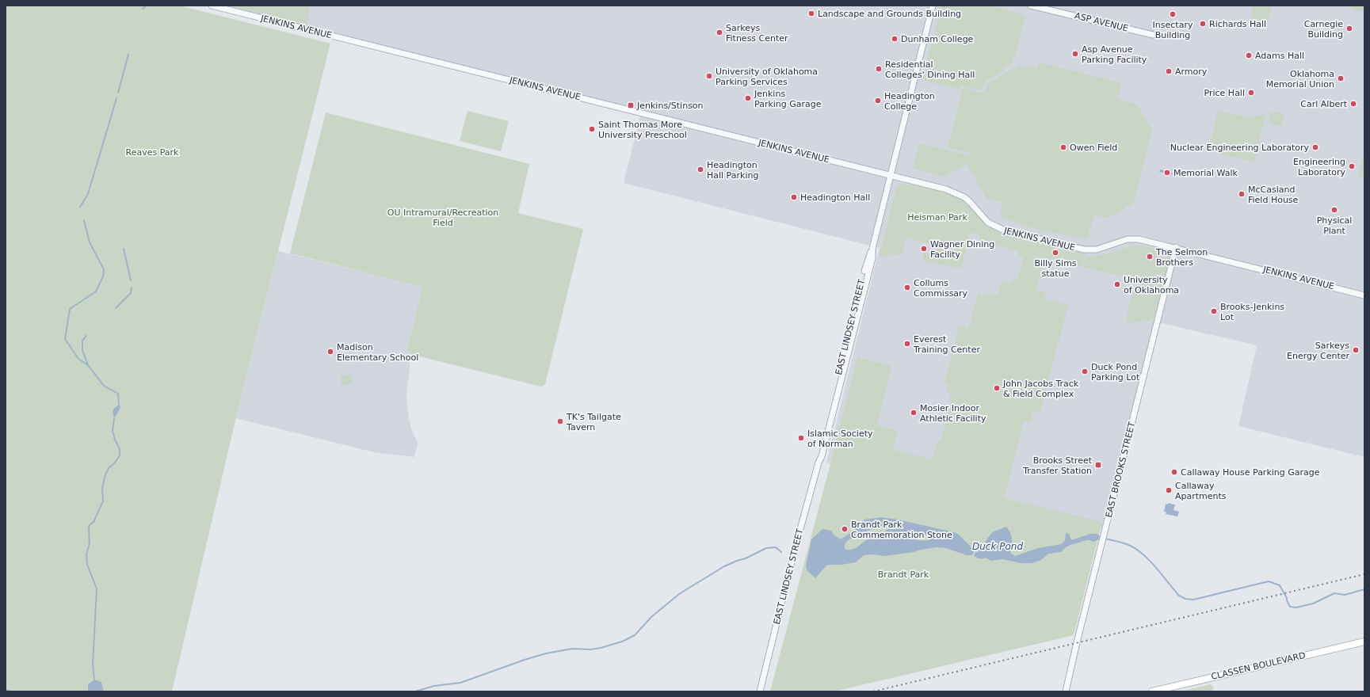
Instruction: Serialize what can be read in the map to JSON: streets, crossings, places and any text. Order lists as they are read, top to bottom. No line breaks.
{"streets":{"main road":["CLASSEN BOULEVARD"],"street":["ASP AVENUE","JENKINS AVENUE","EAST LINDSEY STREET","EAST BROOKS STREET"]},"crossings":[["JENKINS AVENUE","EAST LINDSEY STREET"],["JENKINS AVENUE","EAST BROOKS STREET"]],"water":["Duck Pond"],"parks":["Reaves Park","OU Intramural/Recreation Field","Heisman Park","Brandt Park"],"places":{"other":["Landscape and Grounds Building","Insectary Building","Richards Hall","Carnegie Building","Sarkeys Fitness Center","Dunham College","Asp Avenue Parking Facility","Adams Hall","Residential Colleges' Dining Hall","Armory","University of Oklahoma Parking Services","Oklahoma Memorial Union","Price Hall","Jenkins Parking Garage","Headington College","Carl Albert","Saint Thomas More University Preschool","Owen Field","Nuclear Engineering Laboratory","Engineering Laboratory","Headington Hall Parking","Memorial Walk","McCasland Field House","Headington Hall","Physical Plant","Wagner Dining Facility","Billy Sims statue","The Selmon Brothers","University of Oklahoma","Collums Commissary","Brooks-Jenkins Lot","Everest Training Center","Sarkeys Energy Center","Madison Elementary School","Duck Pond Parking Lot","John Jacobs Track & Field Complex","Mosier Indoor Athletic Facility","TK's Tailgate Tavern","Islamic Society of Norman","Callaway House Parking Garage","Callaway Apartments","Brandt Park Commemoration Stone"],"transit":["Jenkins/Stinson","Brooks Street Transfer Station"]}}
